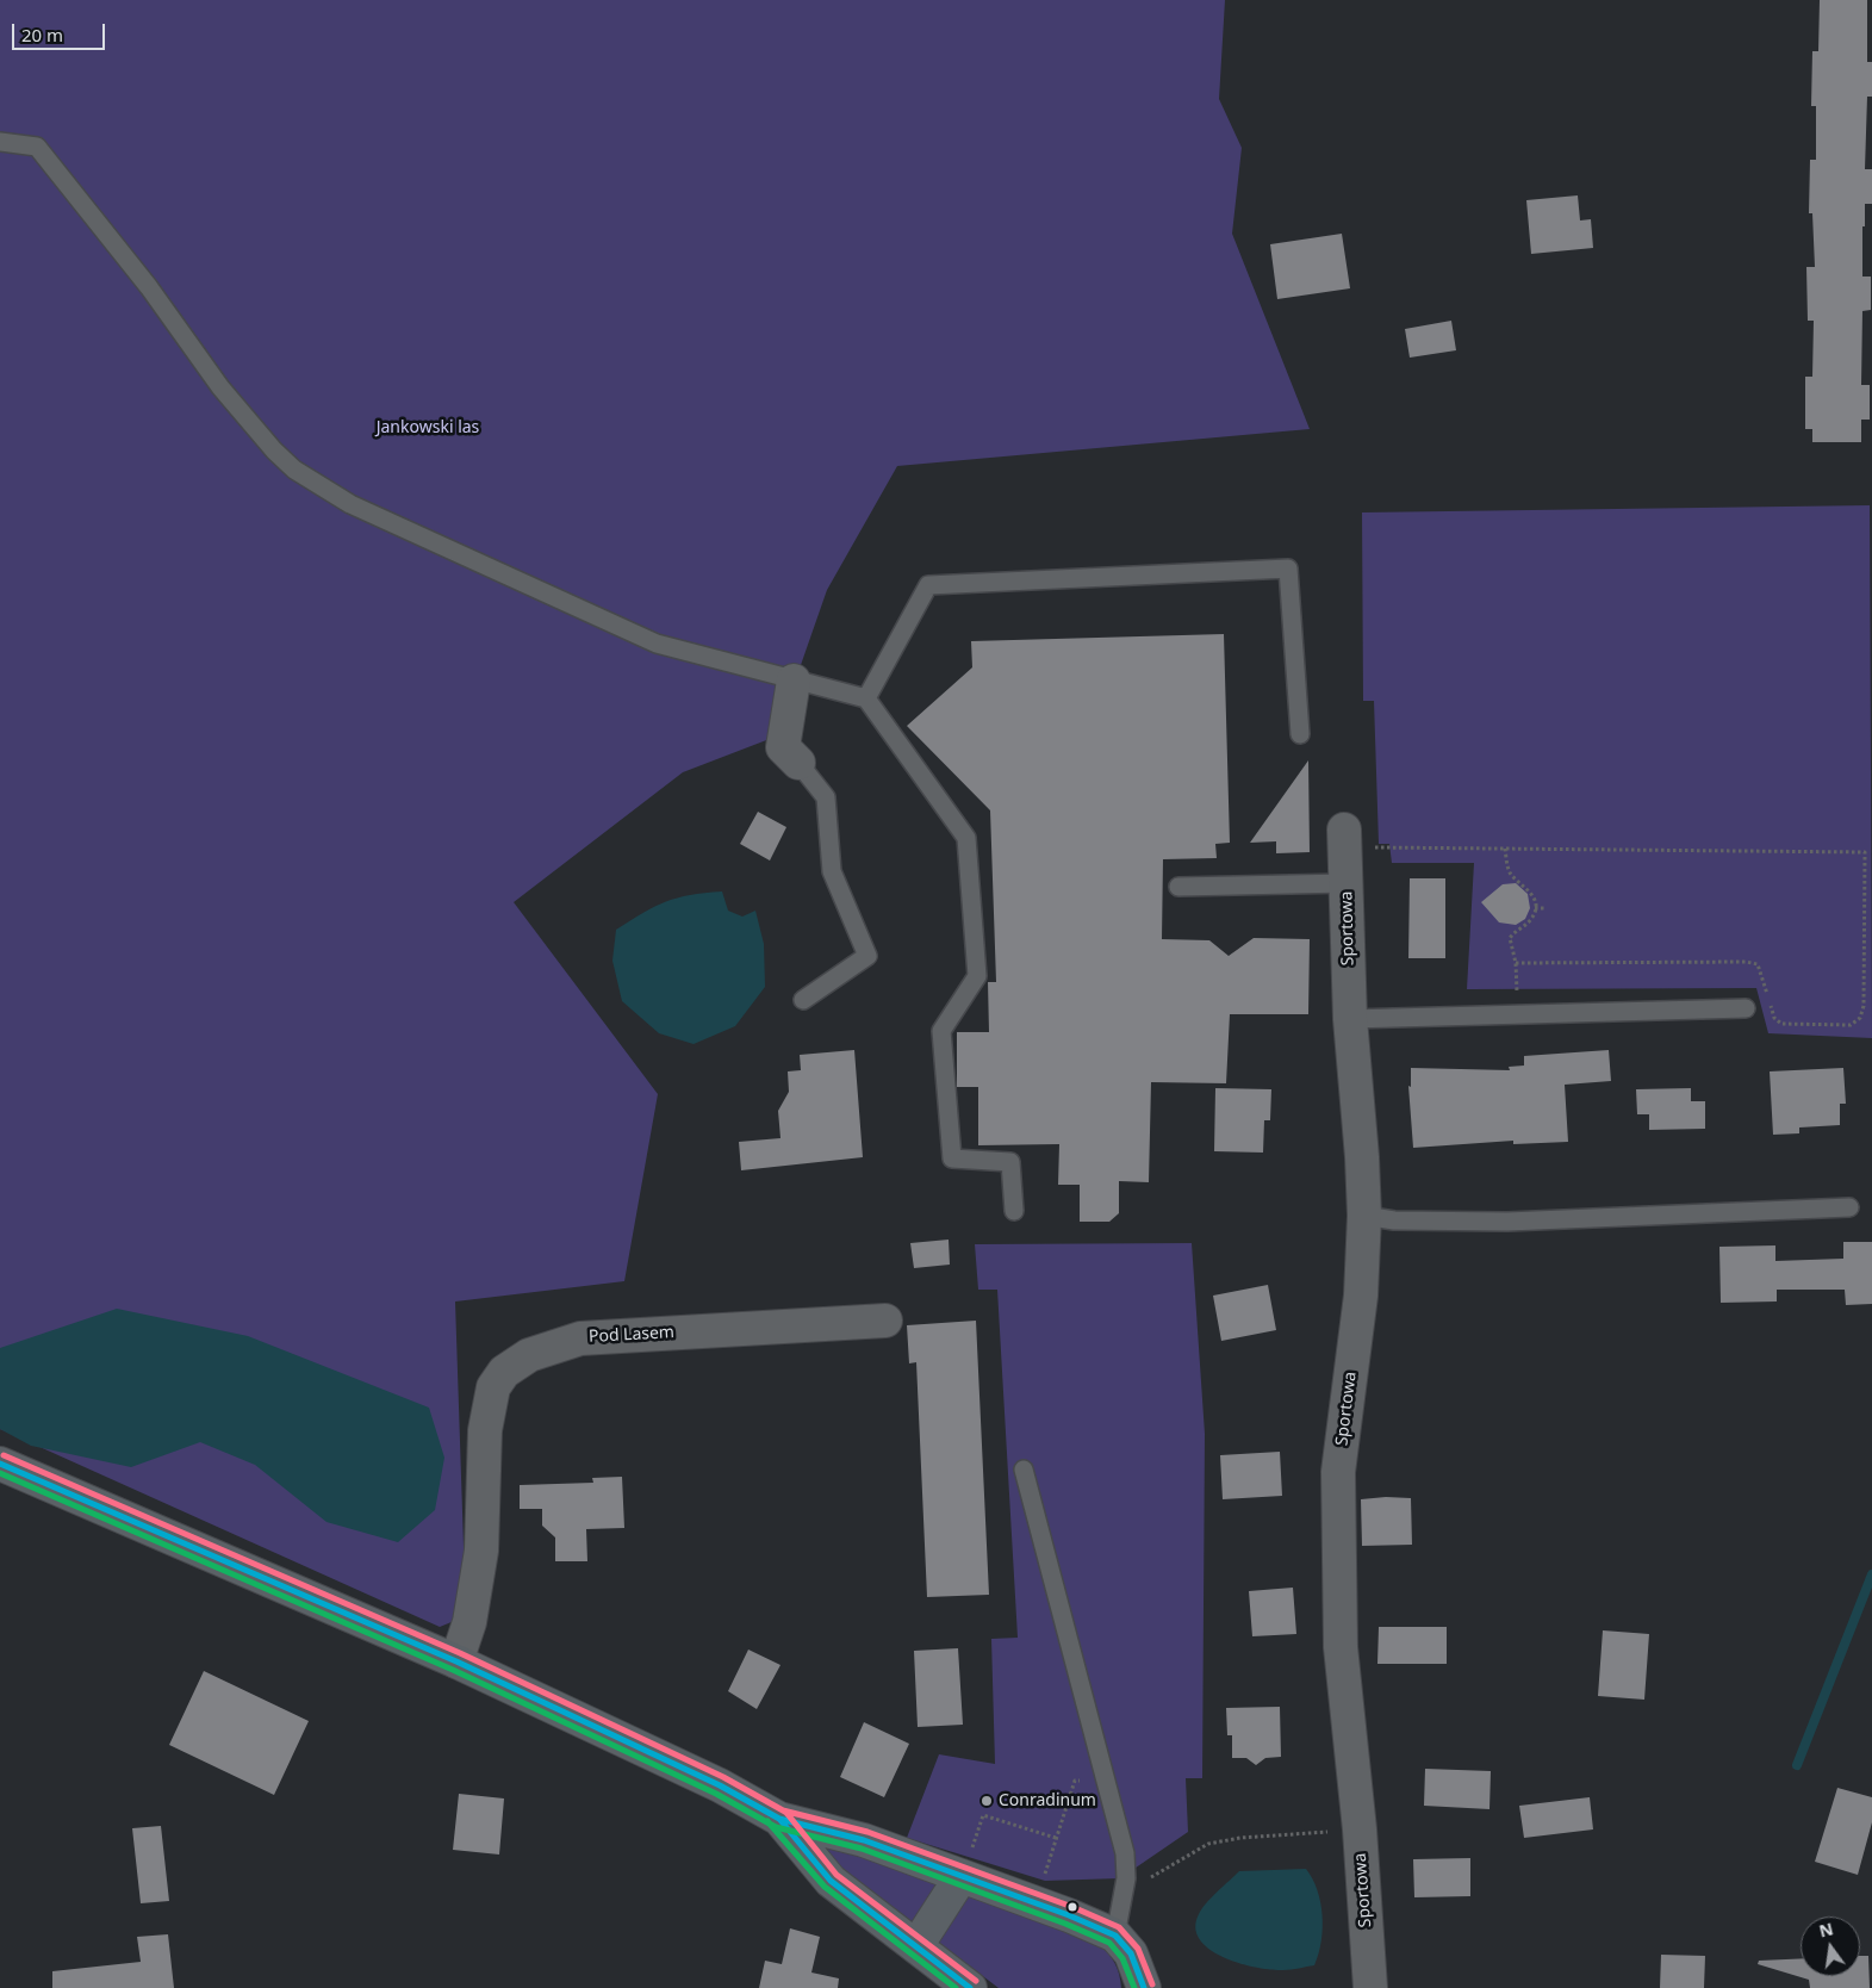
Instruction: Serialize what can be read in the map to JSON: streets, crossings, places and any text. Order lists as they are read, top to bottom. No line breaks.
{"streets":{"street":["Sportowa","Pod Lasem"]},"parks":["Jankowski las"],"places":["Conradinum"],"scale_bar":"20 m","north":"top"}
